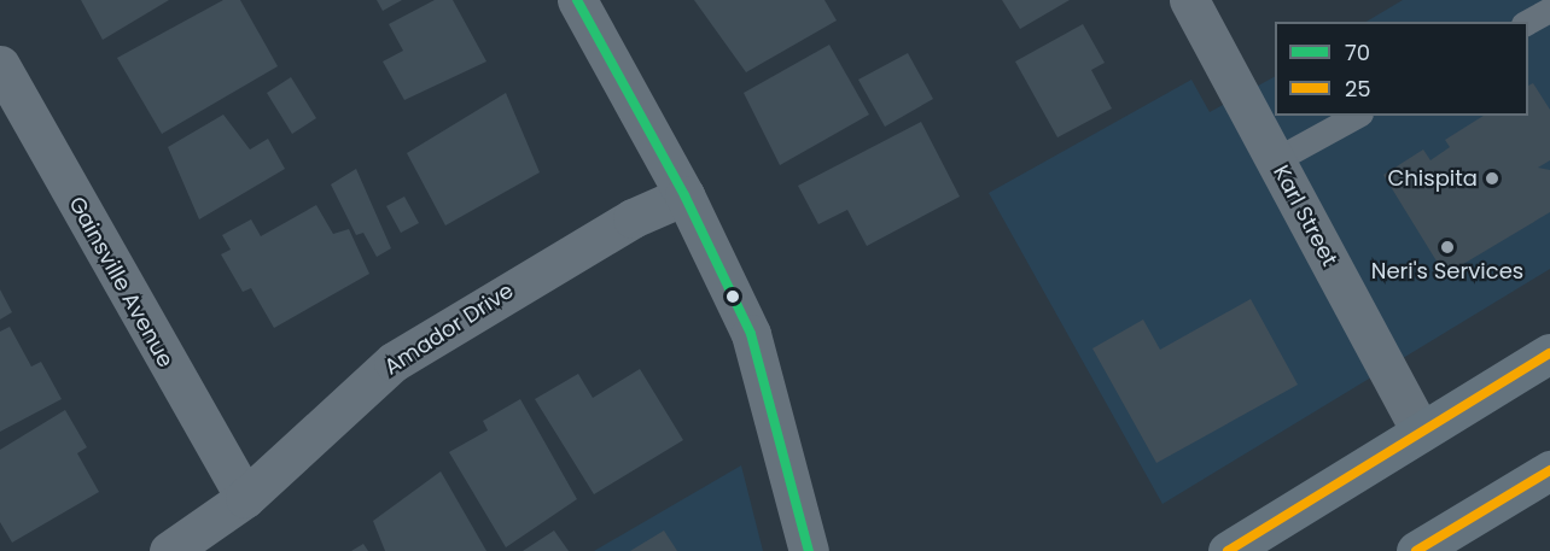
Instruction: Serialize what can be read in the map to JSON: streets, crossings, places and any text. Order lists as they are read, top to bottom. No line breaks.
{"streets":{"street":["Karl Street","Gainsville Avenue","Amador Drive"]},"crossings":[["Gainsville Avenue","Amador Drive"]],"places":["Chispita","Neri's Services"],"lines":["transit line 70","transit line 25"],"legend":["70","25"]}
